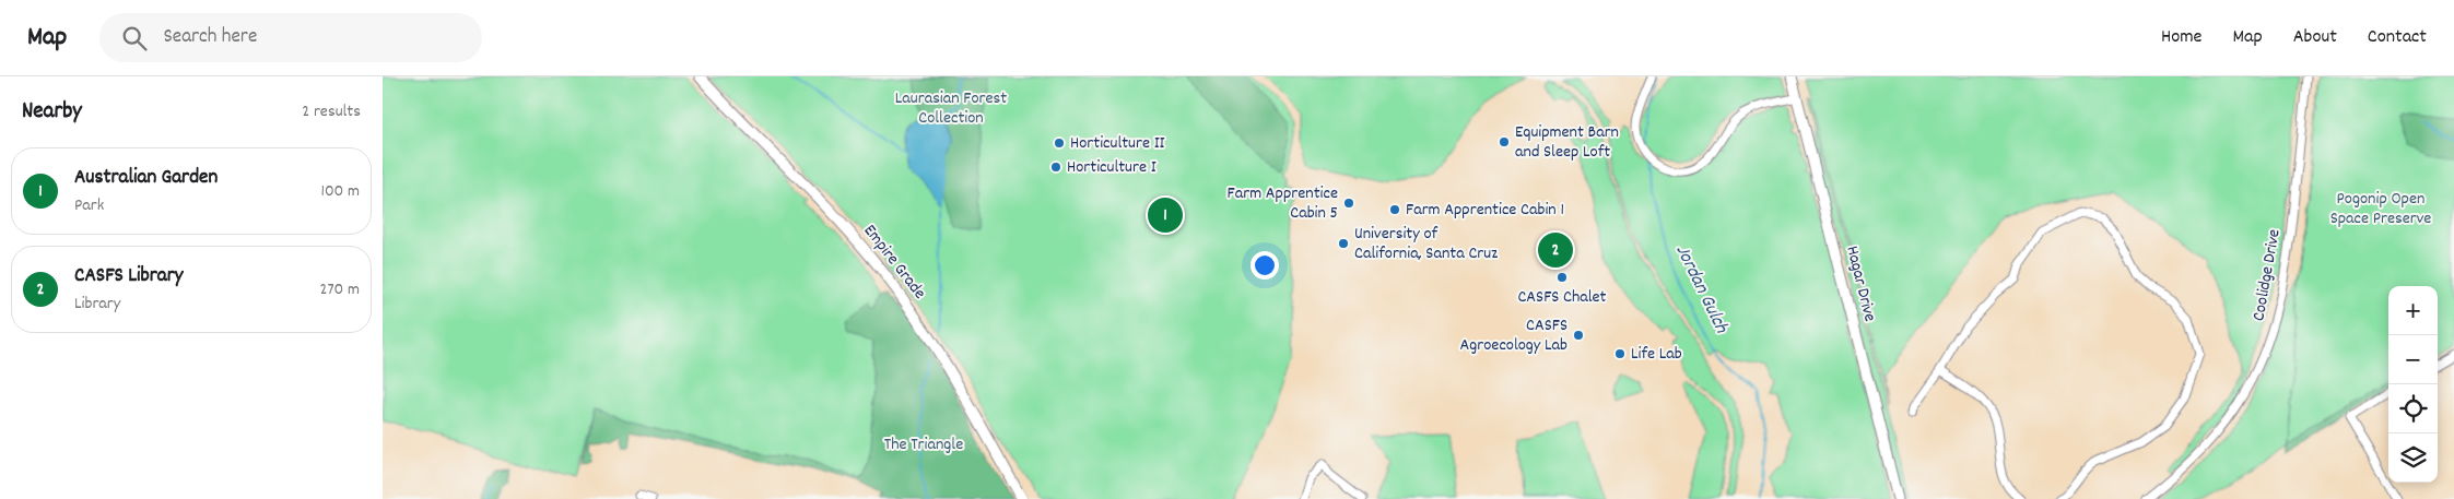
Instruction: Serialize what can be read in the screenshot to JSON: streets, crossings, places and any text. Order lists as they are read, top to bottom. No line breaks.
{"streets":{"main road":["Empire Grade","Hagar Drive"],"street":["Coolidge Drive"]},"water":["Jordan Gulch"],"parks":["Laurasian Forest Collection","Pogonip Open Space Preserve","The Triangle"],"places":["Equipment Barn and Sleep Loft","Horticulture II","Horticulture I","Farm Apprentice Cabin 5","Farm Apprentice Cabin 1","University of California, Santa Cruz","CASFS Chalet","CASFS Agroecology Lab","Life Lab"],"page":{"header":"Map","search":"Search here","nav":["Home","Map","About","Contact"],"heading":["Nearby","2 results"],"list":[{"mark":"1","name":"Australian Garden","note":"Park","value":"100 m"},{"mark":"2","name":"CASFS Library","note":"Library","value":"270 m"}],"pins":["1","2"],"map_buttons":["+","−"]}}
